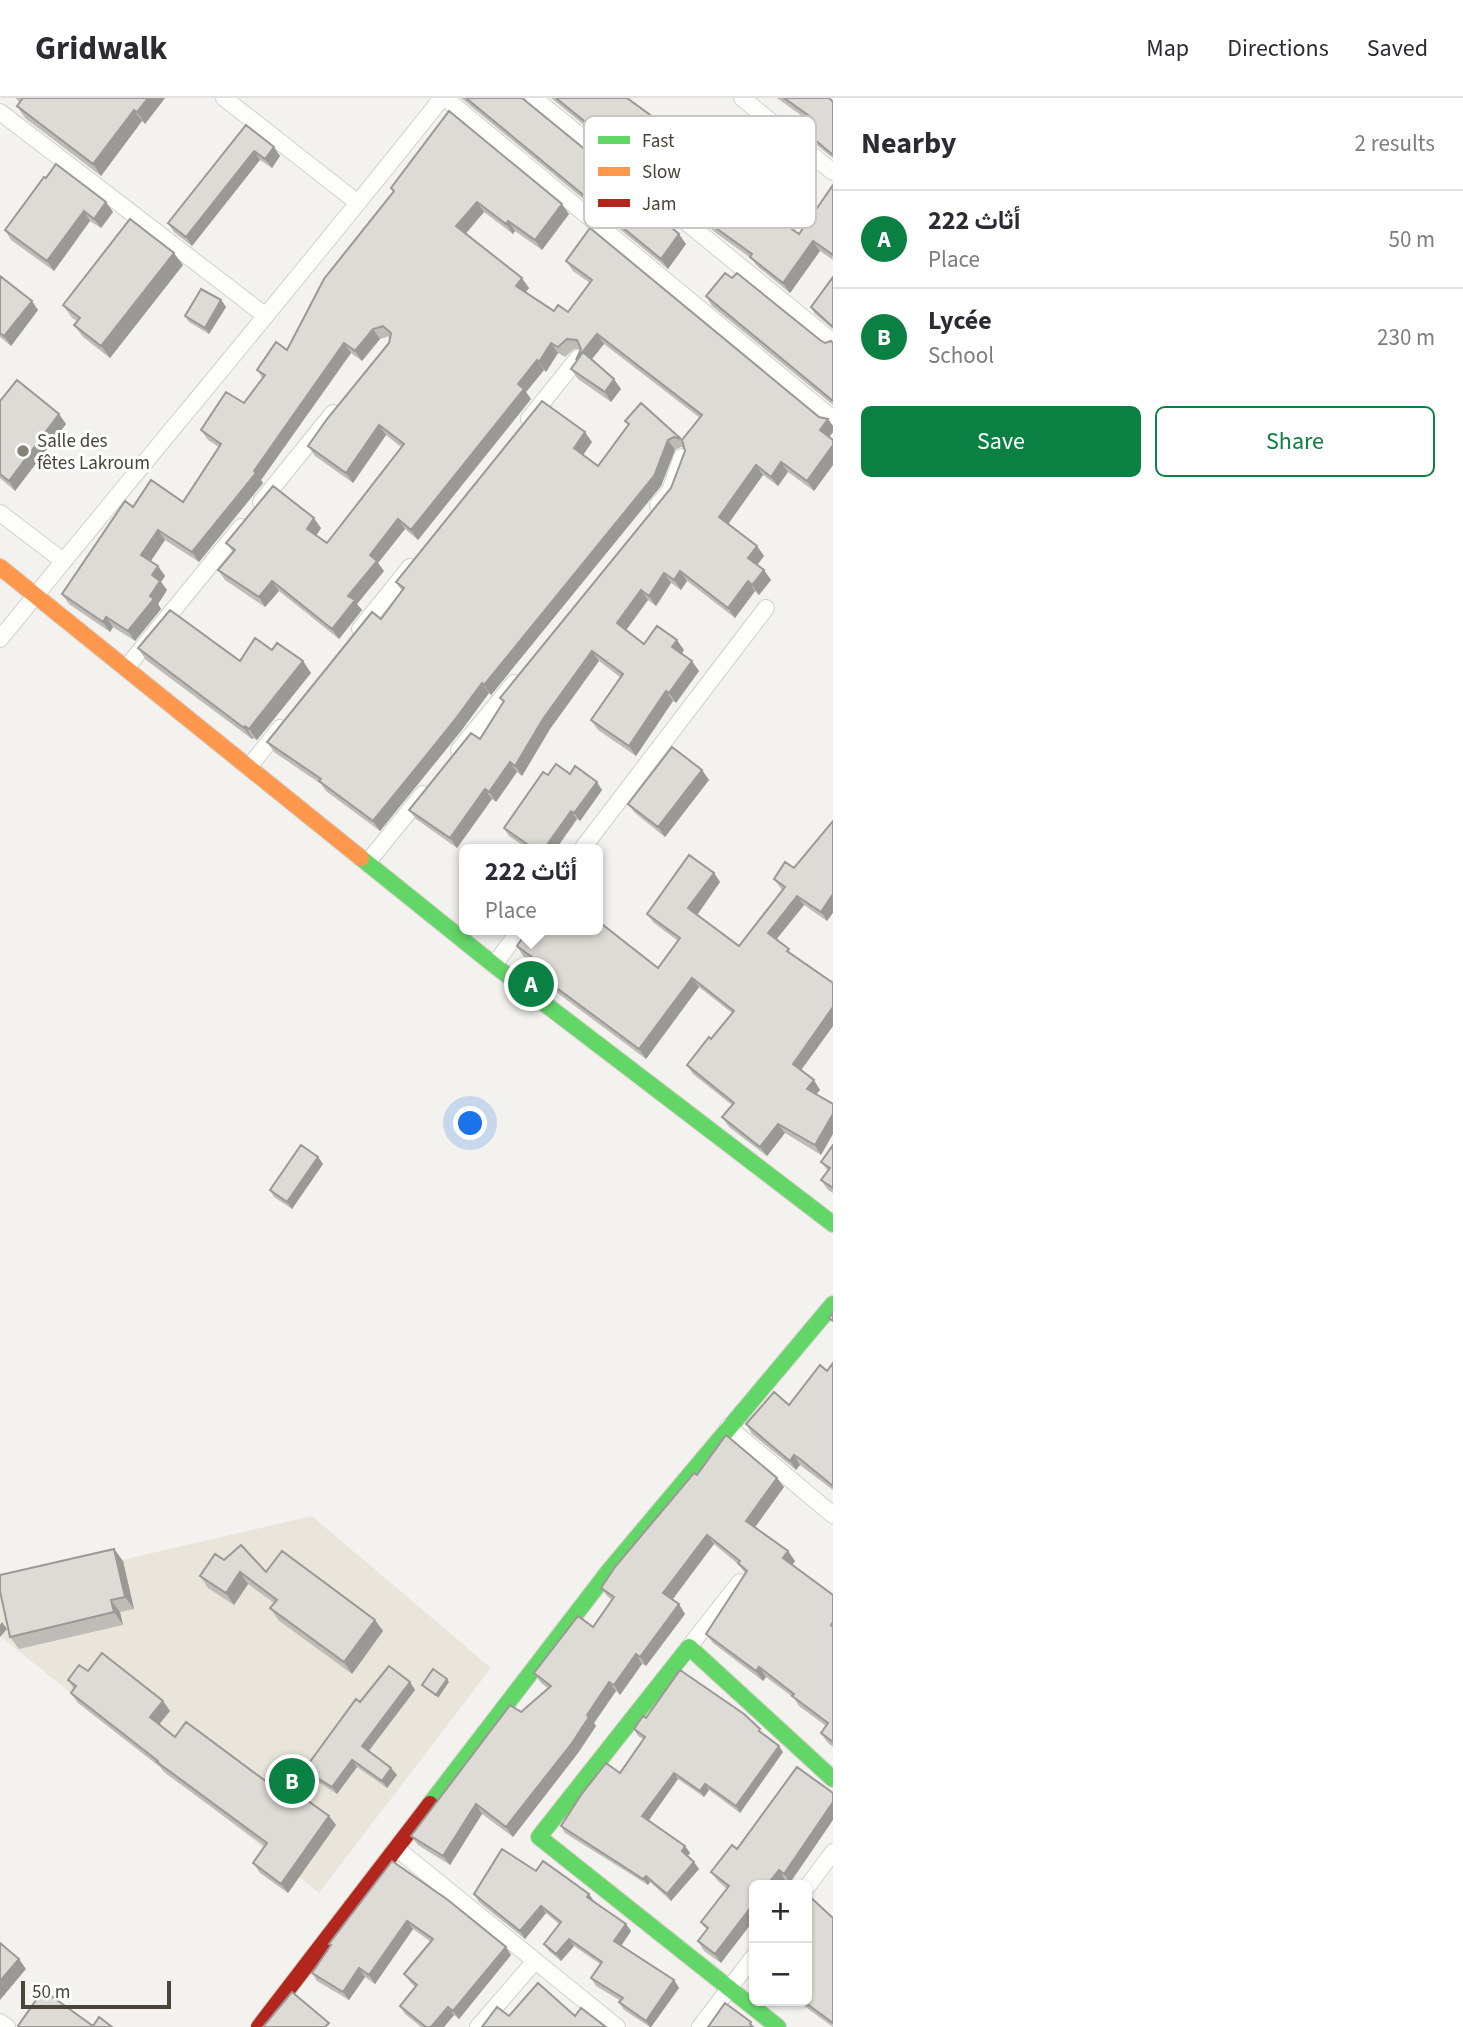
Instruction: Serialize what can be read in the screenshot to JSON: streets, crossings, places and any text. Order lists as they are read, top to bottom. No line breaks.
{"places":["Salle des fêtes Lakroum"],"legend":["Fast","Slow","Jam"],"scale_bar":"50 m","page":{"header":"Gridwalk","nav":["Map","Directions","Saved"],"heading":["Nearby","2 results"],"list":[{"mark":"A","name":"أثاث 222","note":"Place","value":"50 m"},{"mark":"B","name":"Lycée","note":"School","value":"230 m"}],"buttons":["Save","Share"],"popup":["أثاث 222","Place"],"pins":["A","B"],"map_buttons":["+","−"],"scale":"50 m"}}
